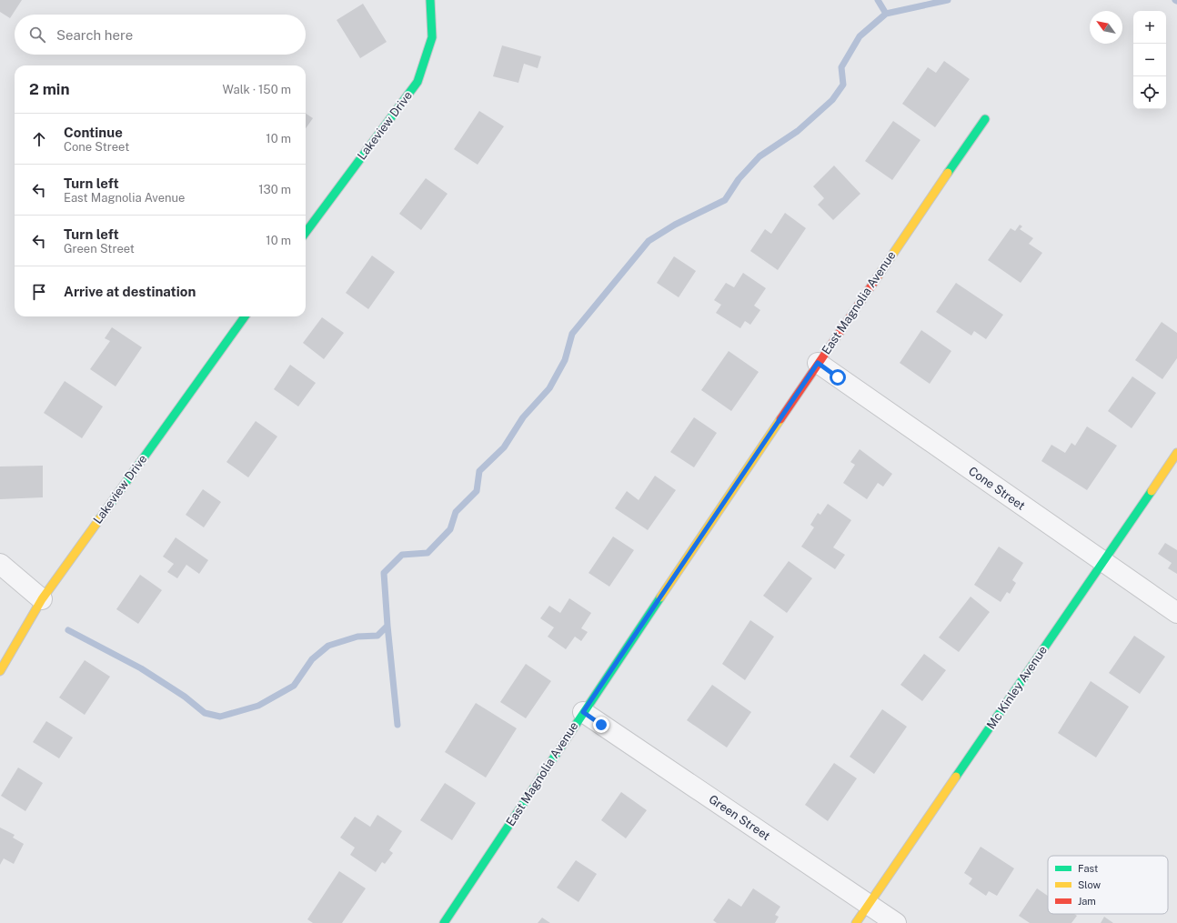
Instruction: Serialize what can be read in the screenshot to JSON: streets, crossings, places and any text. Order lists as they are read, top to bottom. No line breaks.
{"streets":{"street":["Lakeview Drive","East Magnolia Avenue","Cone Street","Mc Kinley Avenue","Green Street"]},"crossings":[["East Magnolia Avenue","Cone Street"],["East Magnolia Avenue","Green Street"],["Cone Street","Mc Kinley Avenue"],["Mc Kinley Avenue","Green Street"]],"legend":["Fast","Slow","Jam"],"north":"top left","page":{"map_buttons":["+","−"],"search":"Search here","heading":["2 min","Walk · 150 m"],"list":[["Continue","Cone Street","10 m"],["Turn left","East Magnolia Avenue","130 m"],["Turn left","Green Street","10 m"],"Arrive at destination"]}}
